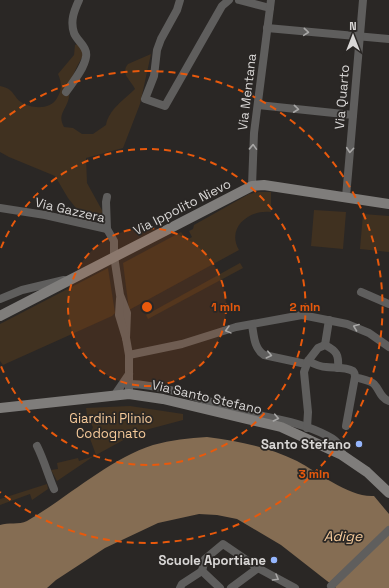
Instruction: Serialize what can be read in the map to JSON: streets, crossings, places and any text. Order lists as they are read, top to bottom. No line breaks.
{"streets":{"street":["Via Mentana","Via Quarto","Via Ippolito Nievo","Via Gazzera","Via Santo Stefano"]},"crossings":[["Via Mentana","Via Ippolito Nievo"],["Via Quarto","Via Ippolito Nievo"],["Via Ippolito Nievo","Via Gazzera"],["Via Gazzera","Via Santo Stefano"]],"one_way":["Via Mentana","Via Quarto"],"water":["Adige"],"parks":["Giardini Plinio Codognato"],"places":["Santo Stefano","Scuole Aportiane"],"north":"top","rings":["1 min","2 min","3 min"]}
